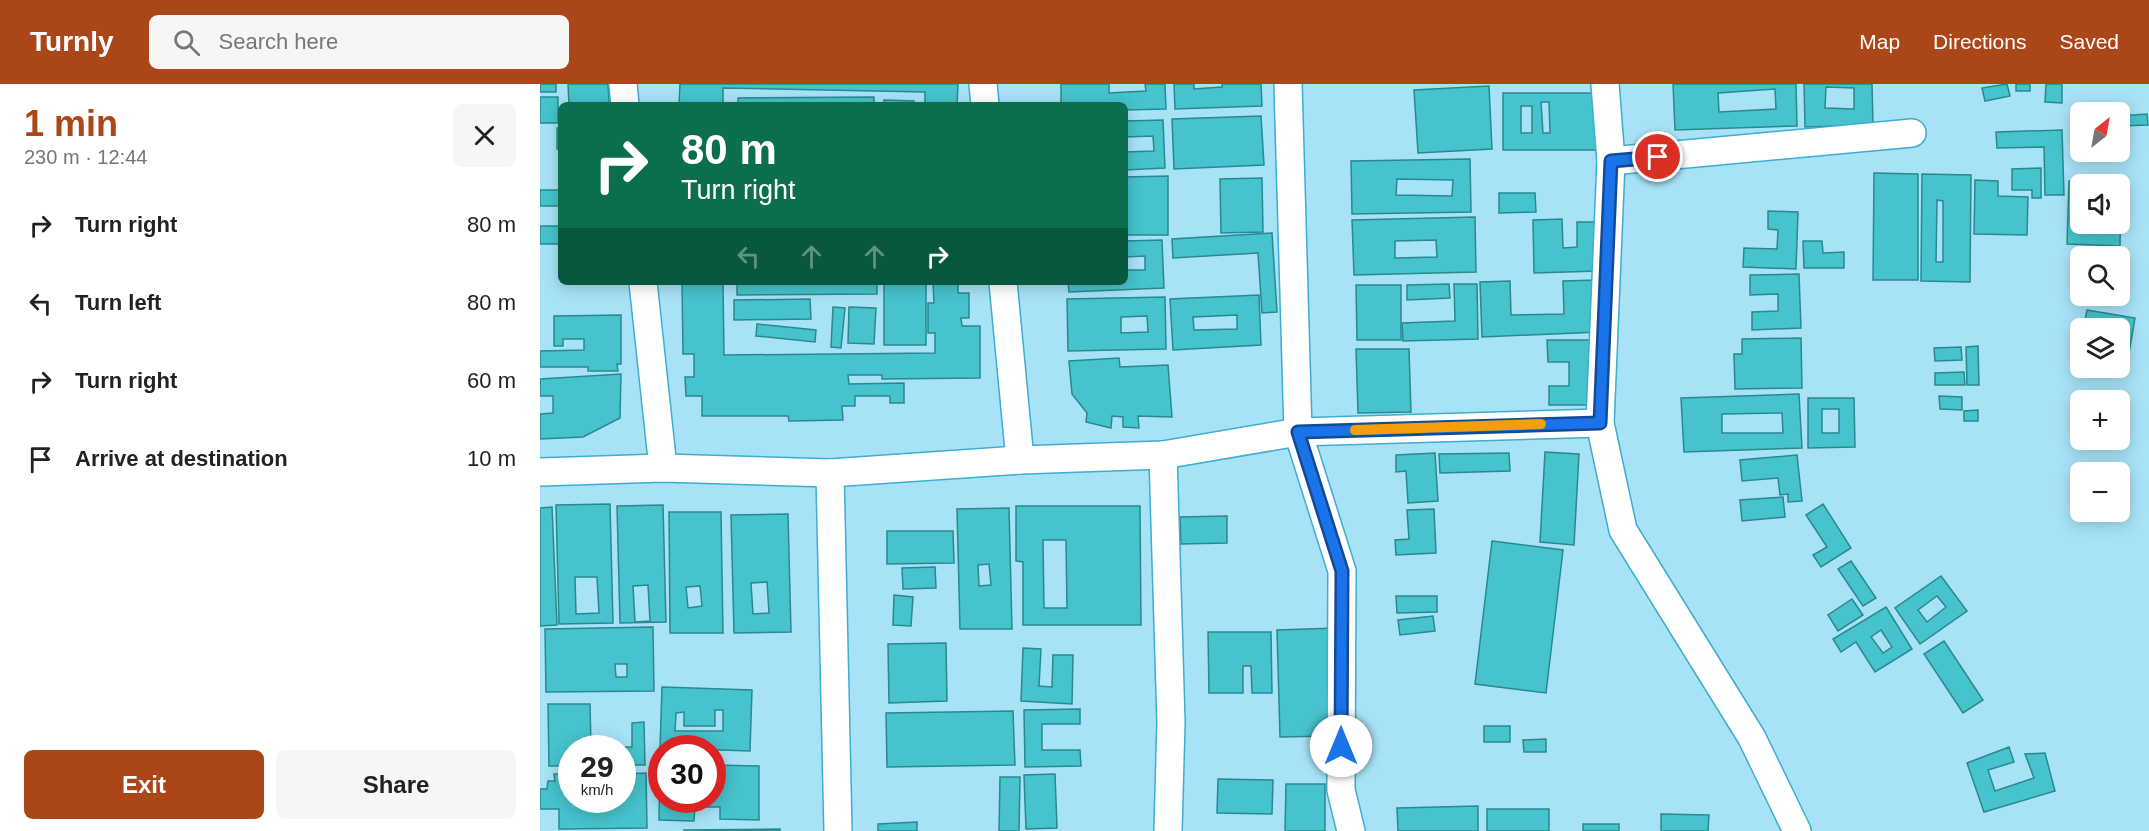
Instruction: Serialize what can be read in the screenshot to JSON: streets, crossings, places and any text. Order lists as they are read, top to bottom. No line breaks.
{"north":"top right","page":{"header":"Turnly","search":"Search here","nav":["Map","Directions","Saved"],"heading":["1 min","230 m · 12:44"],"map_buttons":["+","−"],"turn":["80 m","Turn right"],"list":[{"name":"Turn right","value":"80 m"},{"name":"Turn left","value":"80 m"},{"name":"Turn right","value":"60 m"},{"name":"Arrive at destination","value":"10 m"}],"speed":"29 km/h","limit":"30","buttons":["Exit","Share"]}}
